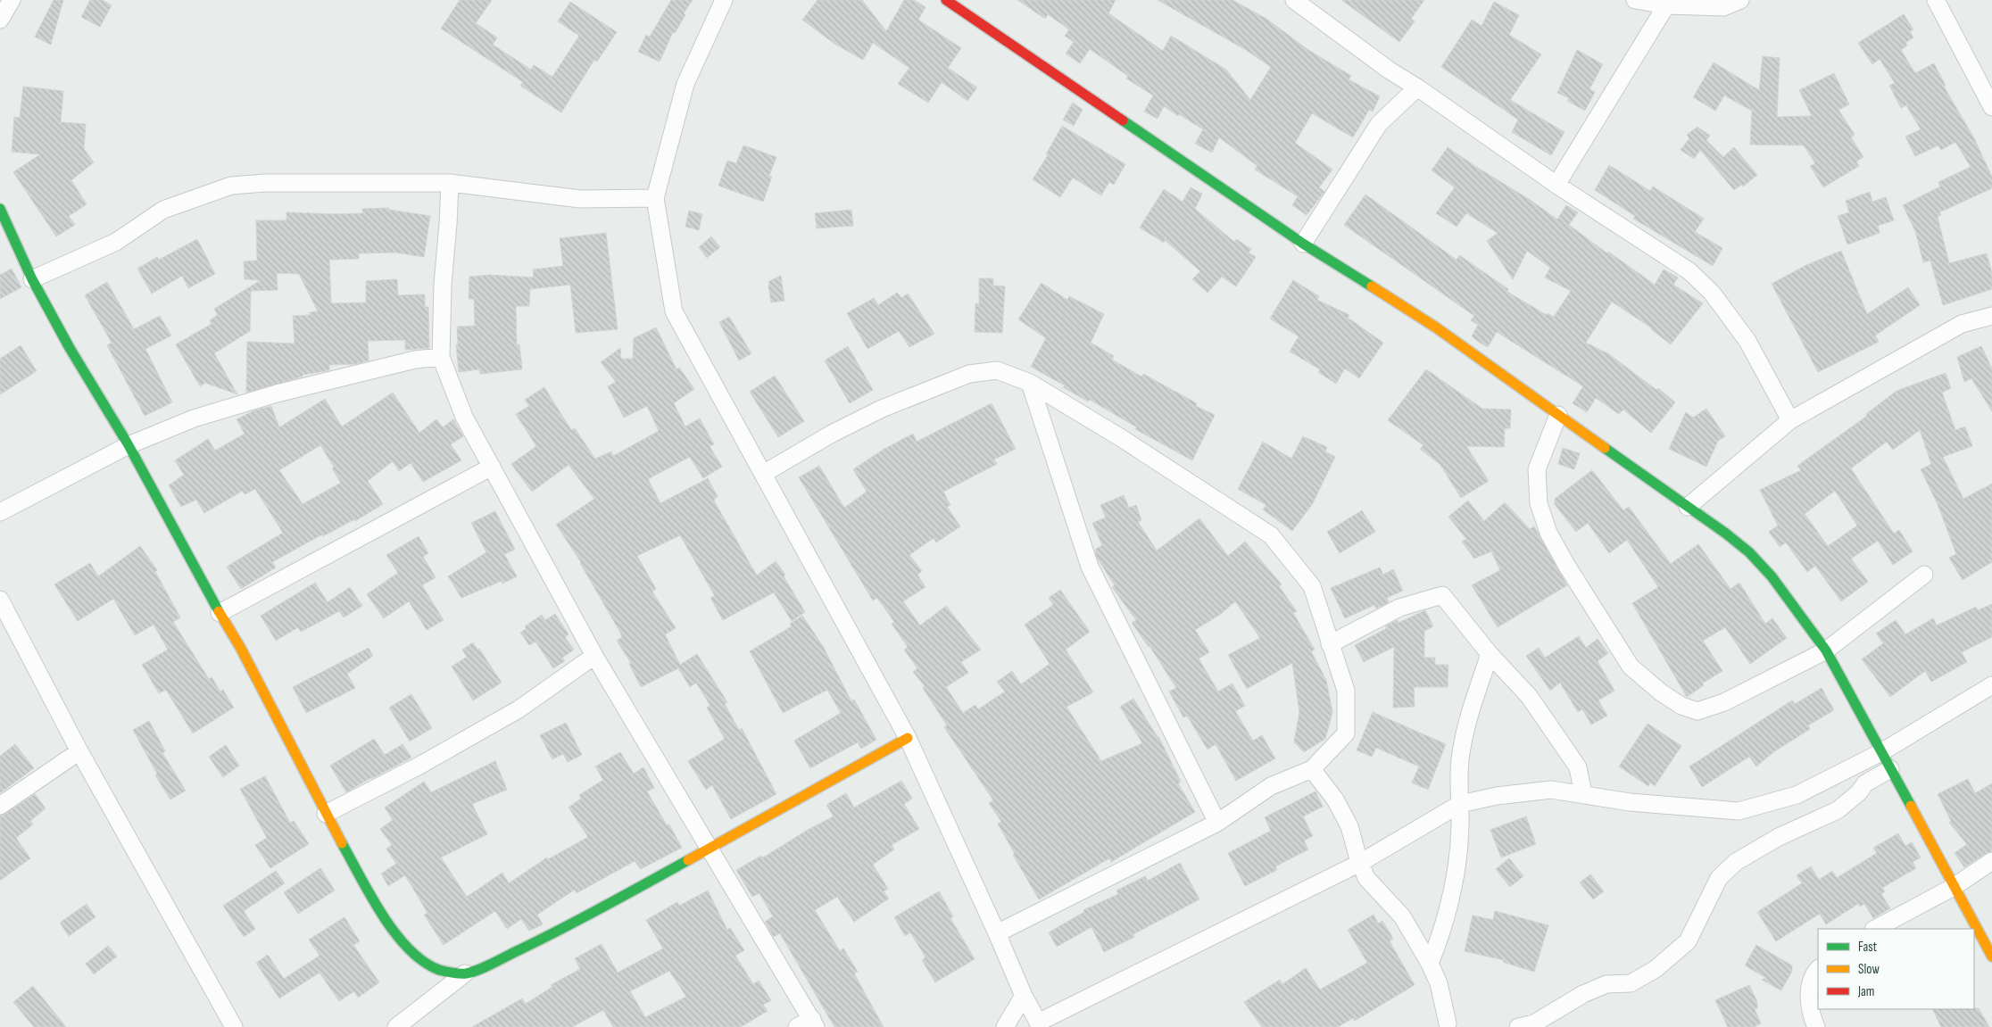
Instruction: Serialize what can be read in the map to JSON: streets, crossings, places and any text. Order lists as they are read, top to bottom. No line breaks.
{"legend":["Fast","Slow","Jam"]}
